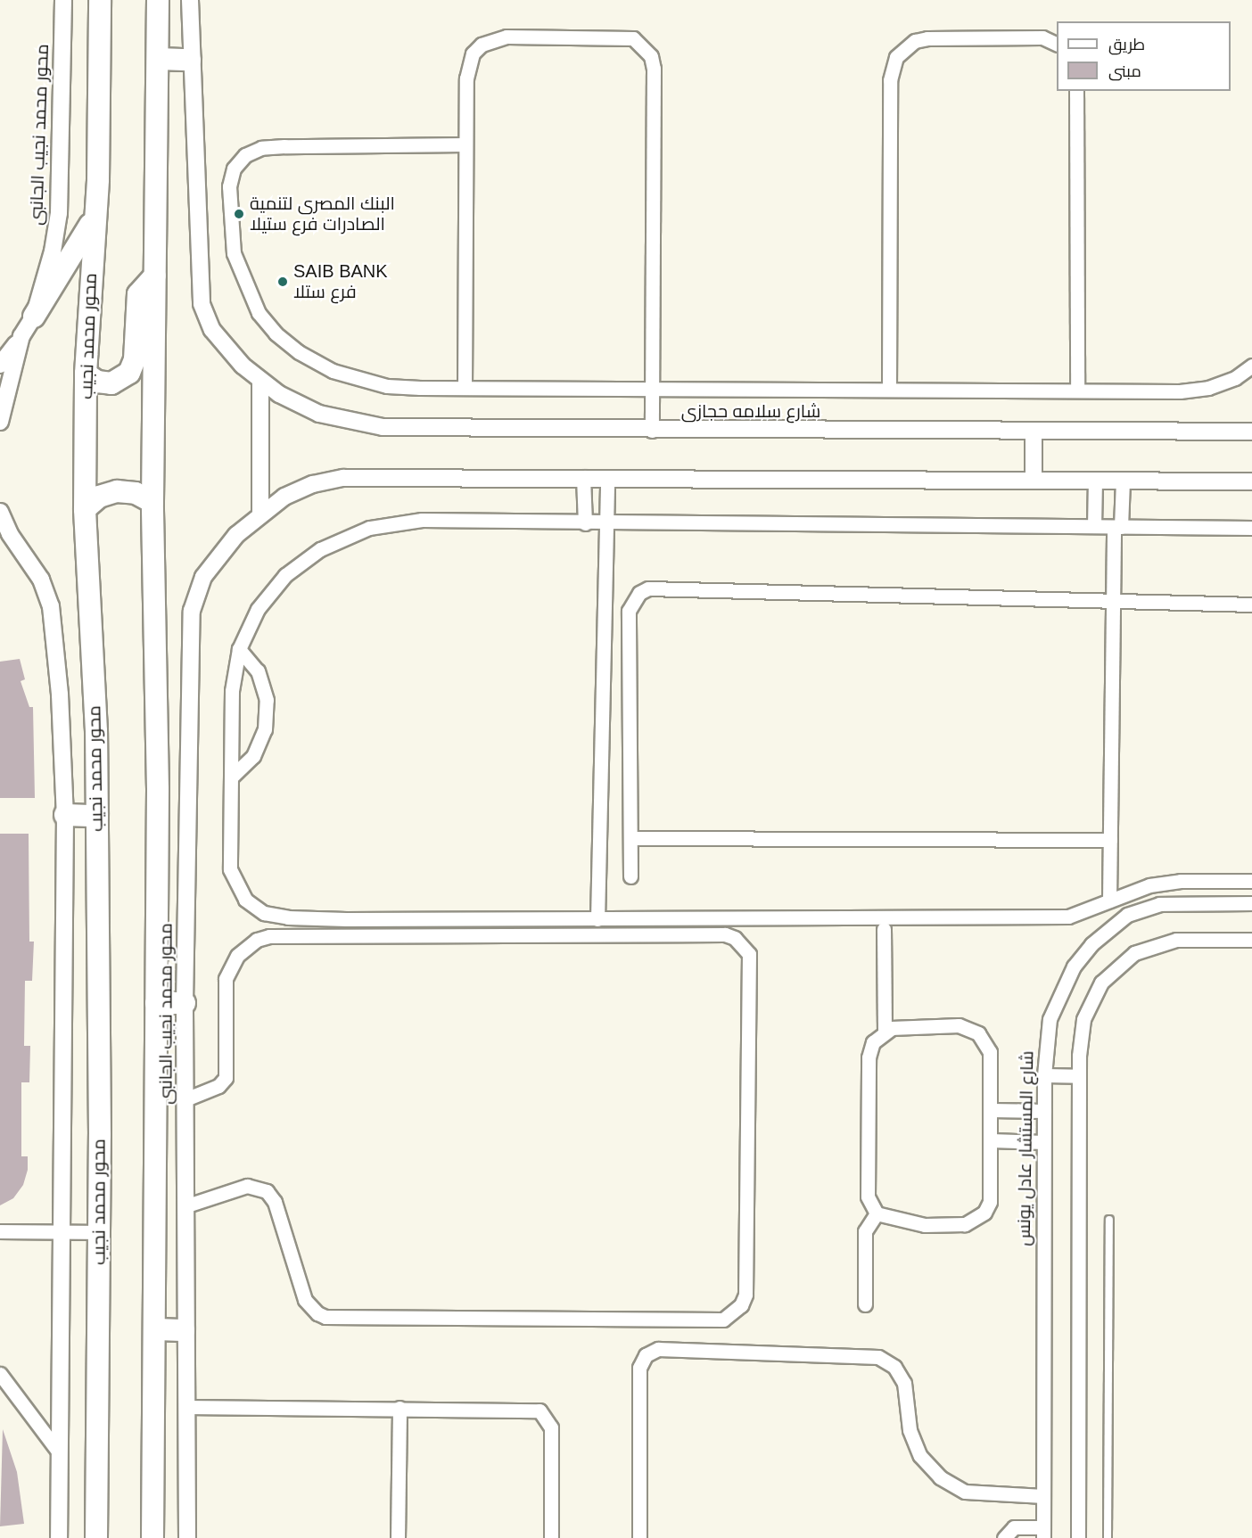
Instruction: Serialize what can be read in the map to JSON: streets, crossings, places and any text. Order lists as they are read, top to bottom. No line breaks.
{"streets":{"main road":["محور محمد نجيب"],"street":["محور محمد نجيب الجانبى","شارع سلامه حجازى","شارع المستشار عادل يونس"]},"places":["البنك المصرى لتنمية الصادرات فرع ستيلا","SAIB BANK فرع ستلا"],"legend":["طريق","مبنى"]}
